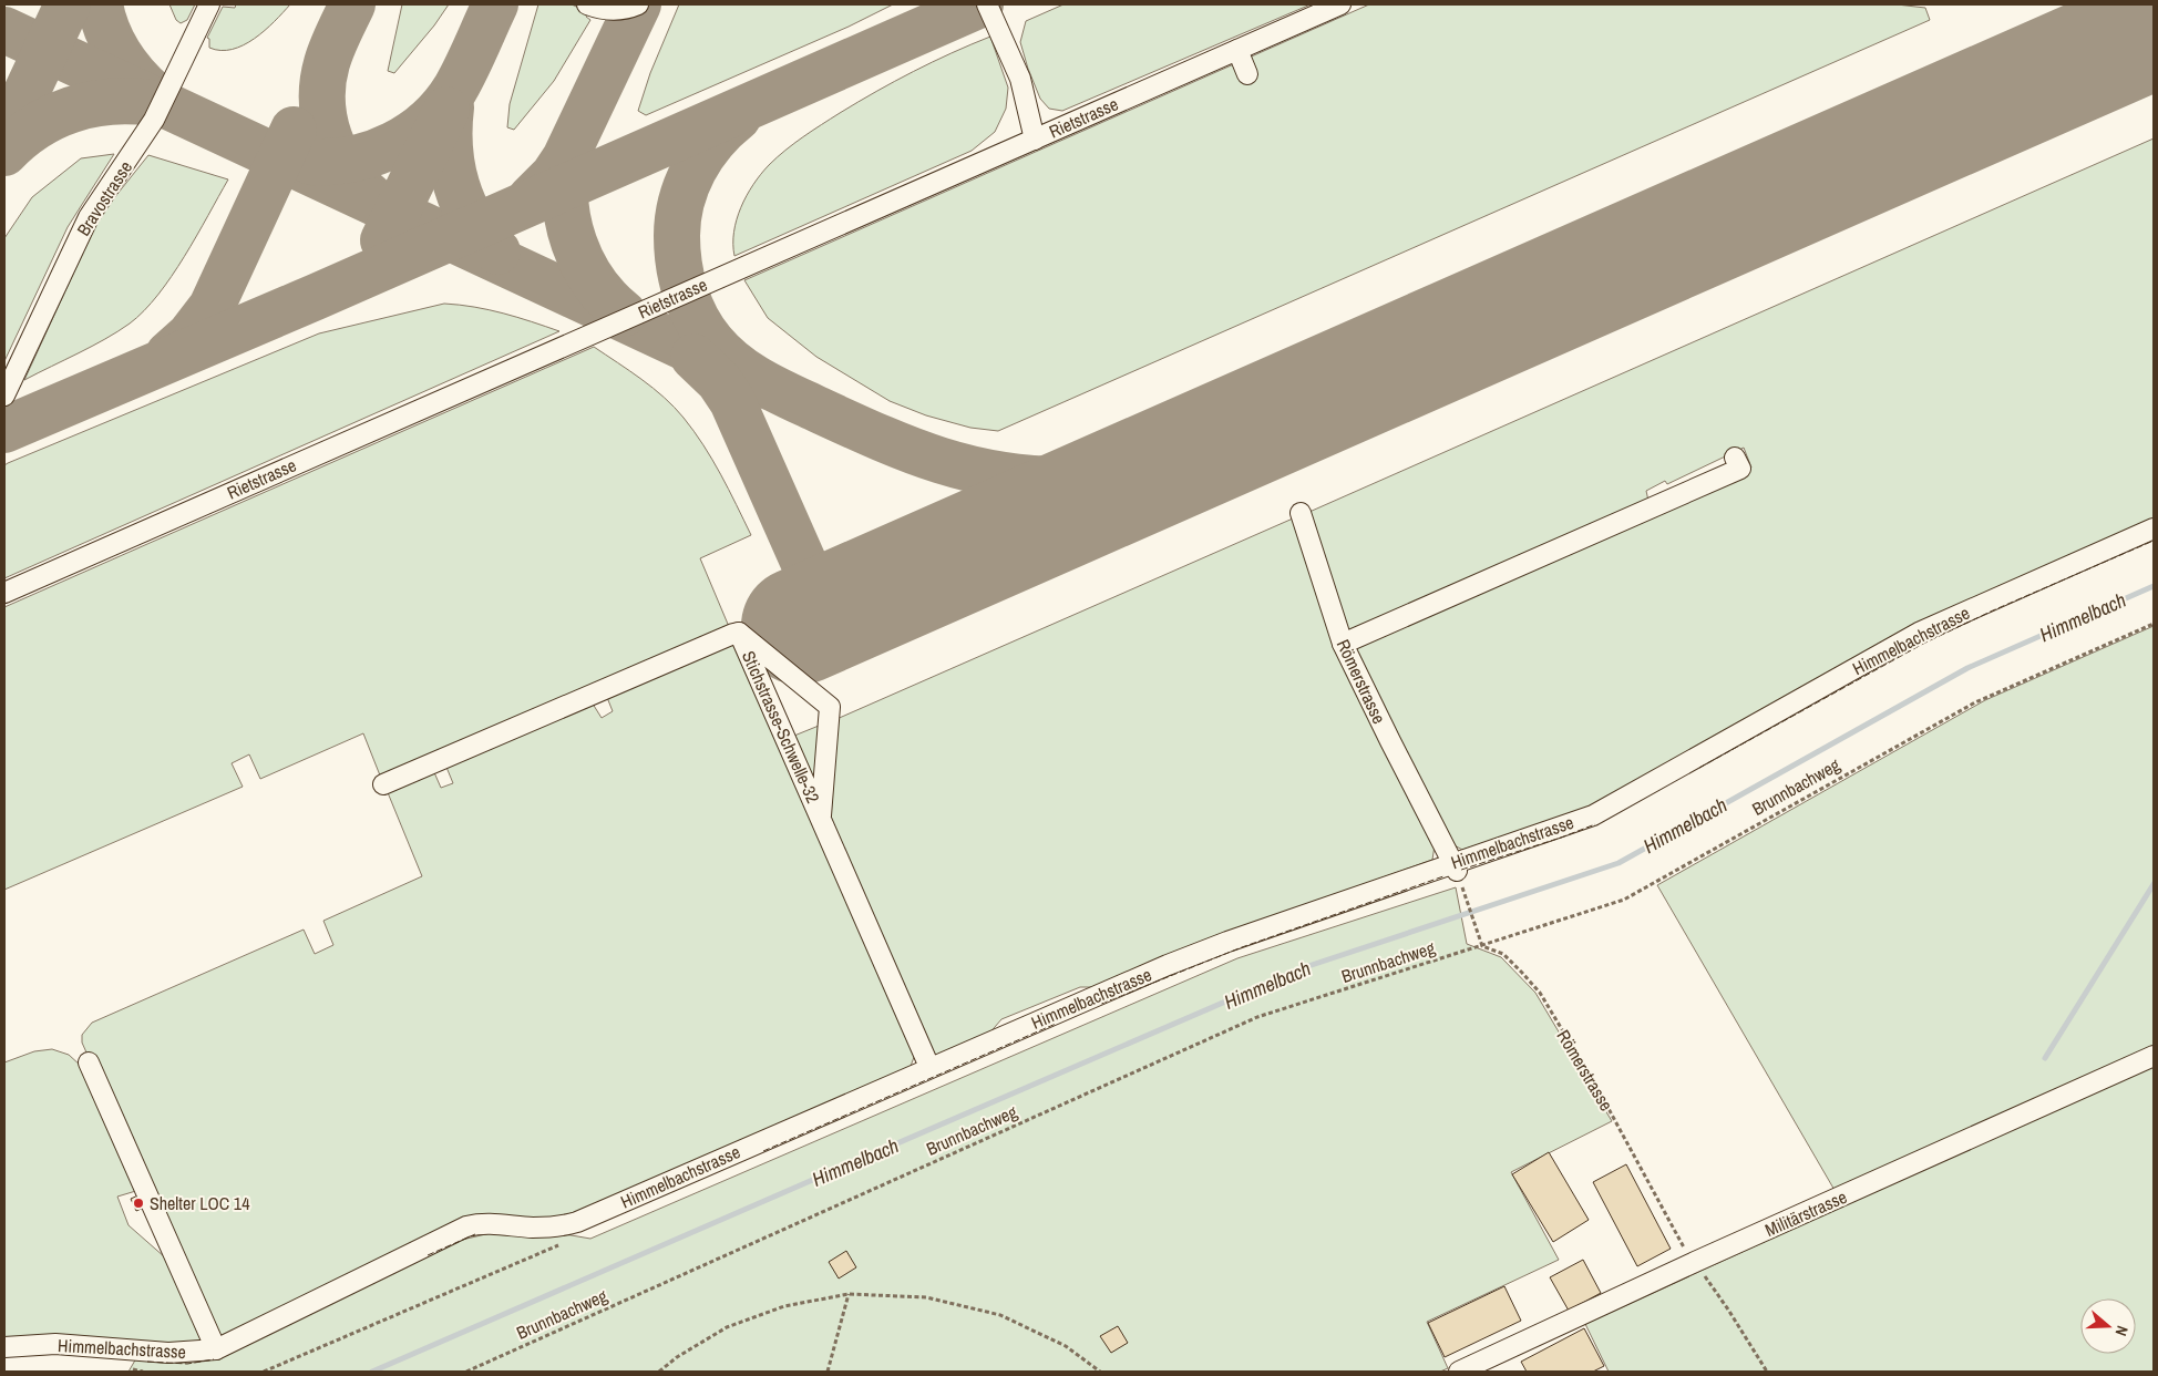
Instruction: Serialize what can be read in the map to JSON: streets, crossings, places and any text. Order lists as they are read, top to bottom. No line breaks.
{"streets":{"street":["Rietstrasse","Bravostrasse","Himmelbachstrasse","Römerstrasse","Stichstrasse-Schwelle-32","Militärstrasse"],"path":["Brunnbachweg"]},"crossings":[["Himmelbachstrasse","Römerstrasse"],["Himmelbachstrasse","Stichstrasse-Schwelle-32"],["Römerstrasse","Brunnbachweg"],["Römerstrasse","Militärstrasse"]],"water":["Himmelbach"],"places":["Shelter LOC 14"],"north":"right"}
